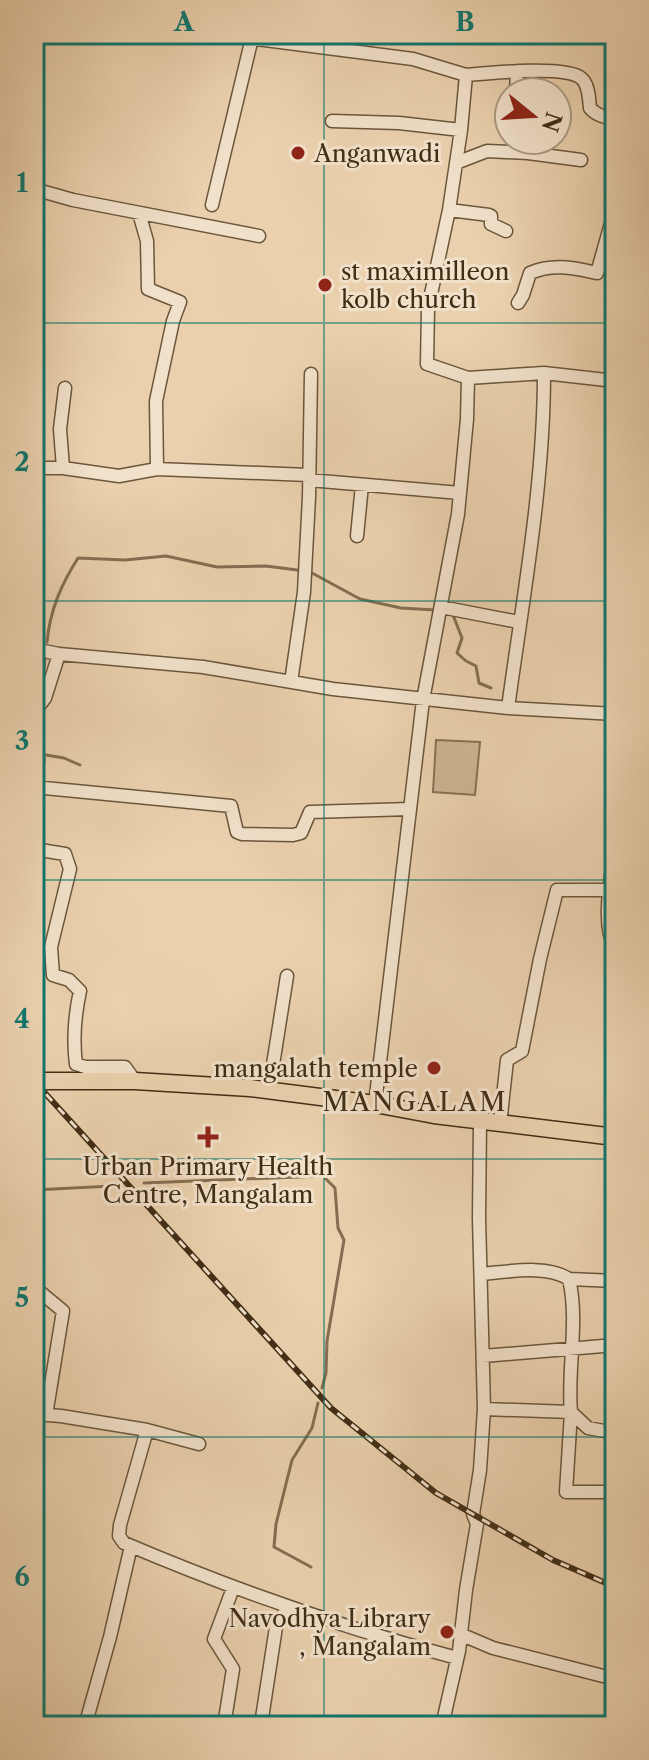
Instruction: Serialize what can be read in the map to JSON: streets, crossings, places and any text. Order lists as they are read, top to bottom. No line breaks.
{"districts":["MANGALAM"],"places":{"other":["Anganwadi","st maximilleon kolb church","mangalath temple","Navodhya Library , Mangalam"],"health":["Urban Primary Health Centre, Mangalam"]},"north":"right","grid":{"columns":["A","B"],"rows":["1","2","3","4","5","6"]}}
